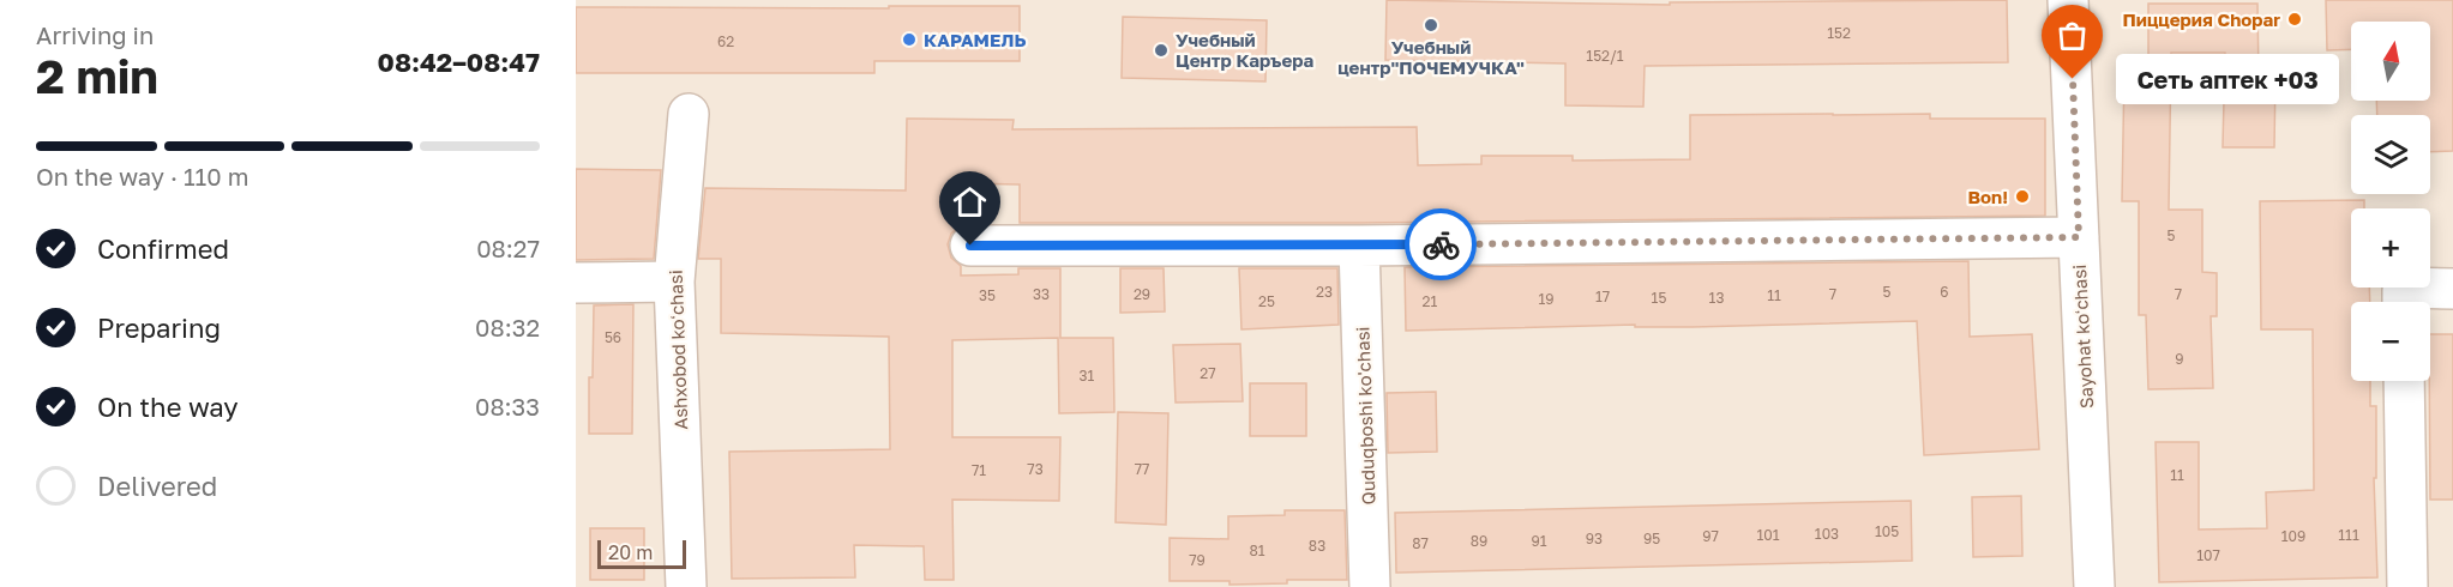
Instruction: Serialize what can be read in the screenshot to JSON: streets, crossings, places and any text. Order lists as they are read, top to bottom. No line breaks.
{"streets":{"street":["Sayohat koʻchasi","Ashxobod koʻchasi","Quduqboshi ko'chasi"]},"places":["Пиццерия Chopar","Учебный центр\"ПОЧЕМУЧКА\"","КАРАМЕЛЬ","Учебный Центр Каръера","Сеть аптек +03","Bon!"],"house_numbers":["152","62","152/1","5","23","5","6","33","29","7","7","35","11","17","15","13","19","25","21","56","9","27","31","73","77","71","11","105","103","101","111","97","109","93","95","89","91","87","83","81","107","79"],"scale_bar":"20 m","north":"top","page":{"heading":["2 min","Arriving in","08:42–08:47"],"map_buttons":["+","−"],"bubble":"Сеть аптек +03","bar":"On the way · 110 m","list":[["Confirmed","08:27"],["Preparing","08:32"],["On the way","08:33"],"Delivered"],"scale":"20 m"}}
